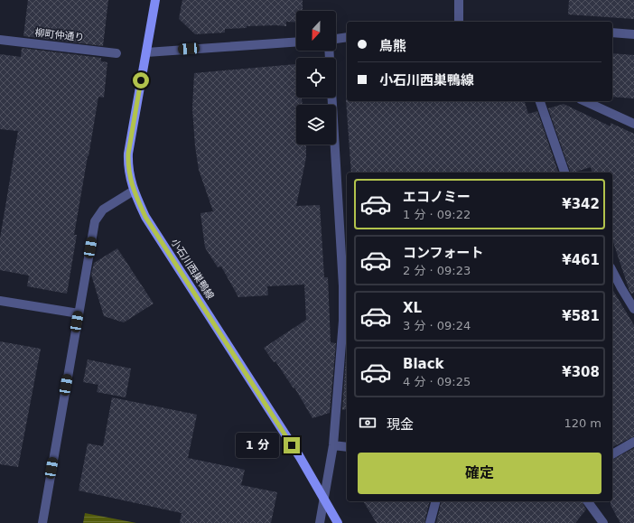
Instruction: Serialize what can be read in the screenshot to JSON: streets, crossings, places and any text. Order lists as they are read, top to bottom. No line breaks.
{"streets":{"main road":["小石川西巣鴨線"],"street":["柳町仲通り"]},"north":"bottom","page":{"banner":["鳥熊","小石川西巣鴨線"],"list":[{"name":"エコノミー","note":"1 分 · 09:22","value":"¥342"},{"name":"コンフォート","note":"2 分 · 09:23","value":"¥461"},{"name":"XL","note":"3 分 · 09:24","value":"¥581"},{"name":"Black","note":"4 分 · 09:25","value":"¥308"}],"pay":["現金","120 m"],"bubble":"1 分","buttons":"確定"}}
